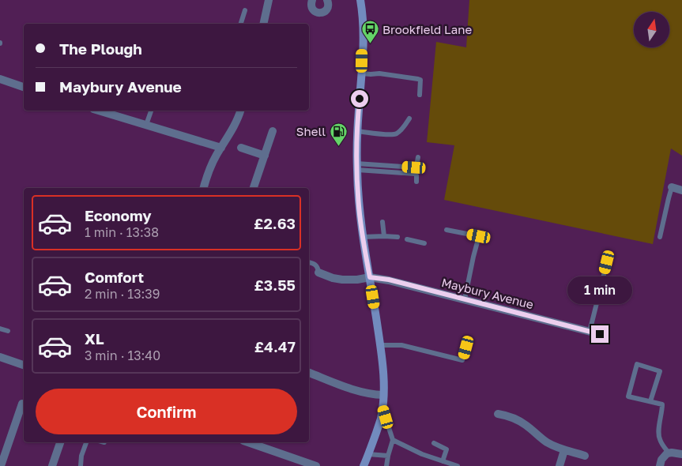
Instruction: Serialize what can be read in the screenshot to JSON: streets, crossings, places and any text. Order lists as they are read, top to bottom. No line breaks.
{"streets":{"street":["Maybury Avenue"]},"places":{"bus stop":["Brookfield Lane"],"fuel station":["Shell"]},"north":"top","page":{"banner":["The Plough","Maybury Avenue"],"list":[{"name":"Economy","note":"1 min · 13:38","value":"£2.63"},{"name":"Comfort","note":"2 min · 13:39","value":"£3.55"},{"name":"XL","note":"3 min · 13:40","value":"£4.47"}],"bubble":"1 min","buttons":"Confirm"}}
